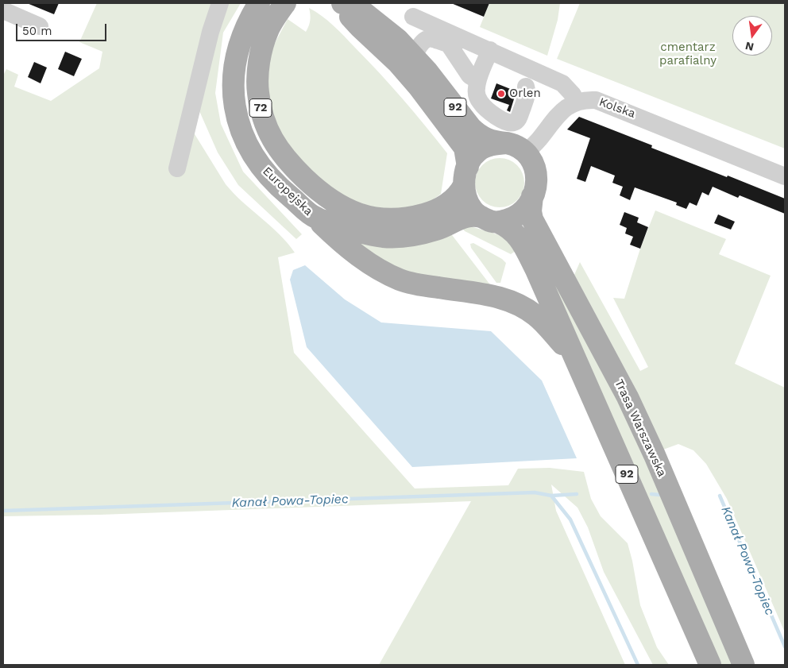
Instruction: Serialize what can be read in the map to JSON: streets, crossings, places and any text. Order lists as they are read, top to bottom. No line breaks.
{"streets":{"main road":["92","72","Europejska","Trasa Warszawska"],"street":["Kolska"]},"crossings":[["92","Europejska"],["92","Trasa Warszawska"],["Europejska","Trasa Warszawska"]],"water":["Kanał Powa-Topiec"],"parks":["cmentarz parafialny"],"places":["Orlen"],"scale_bar":"50 m","north":"bottom"}
